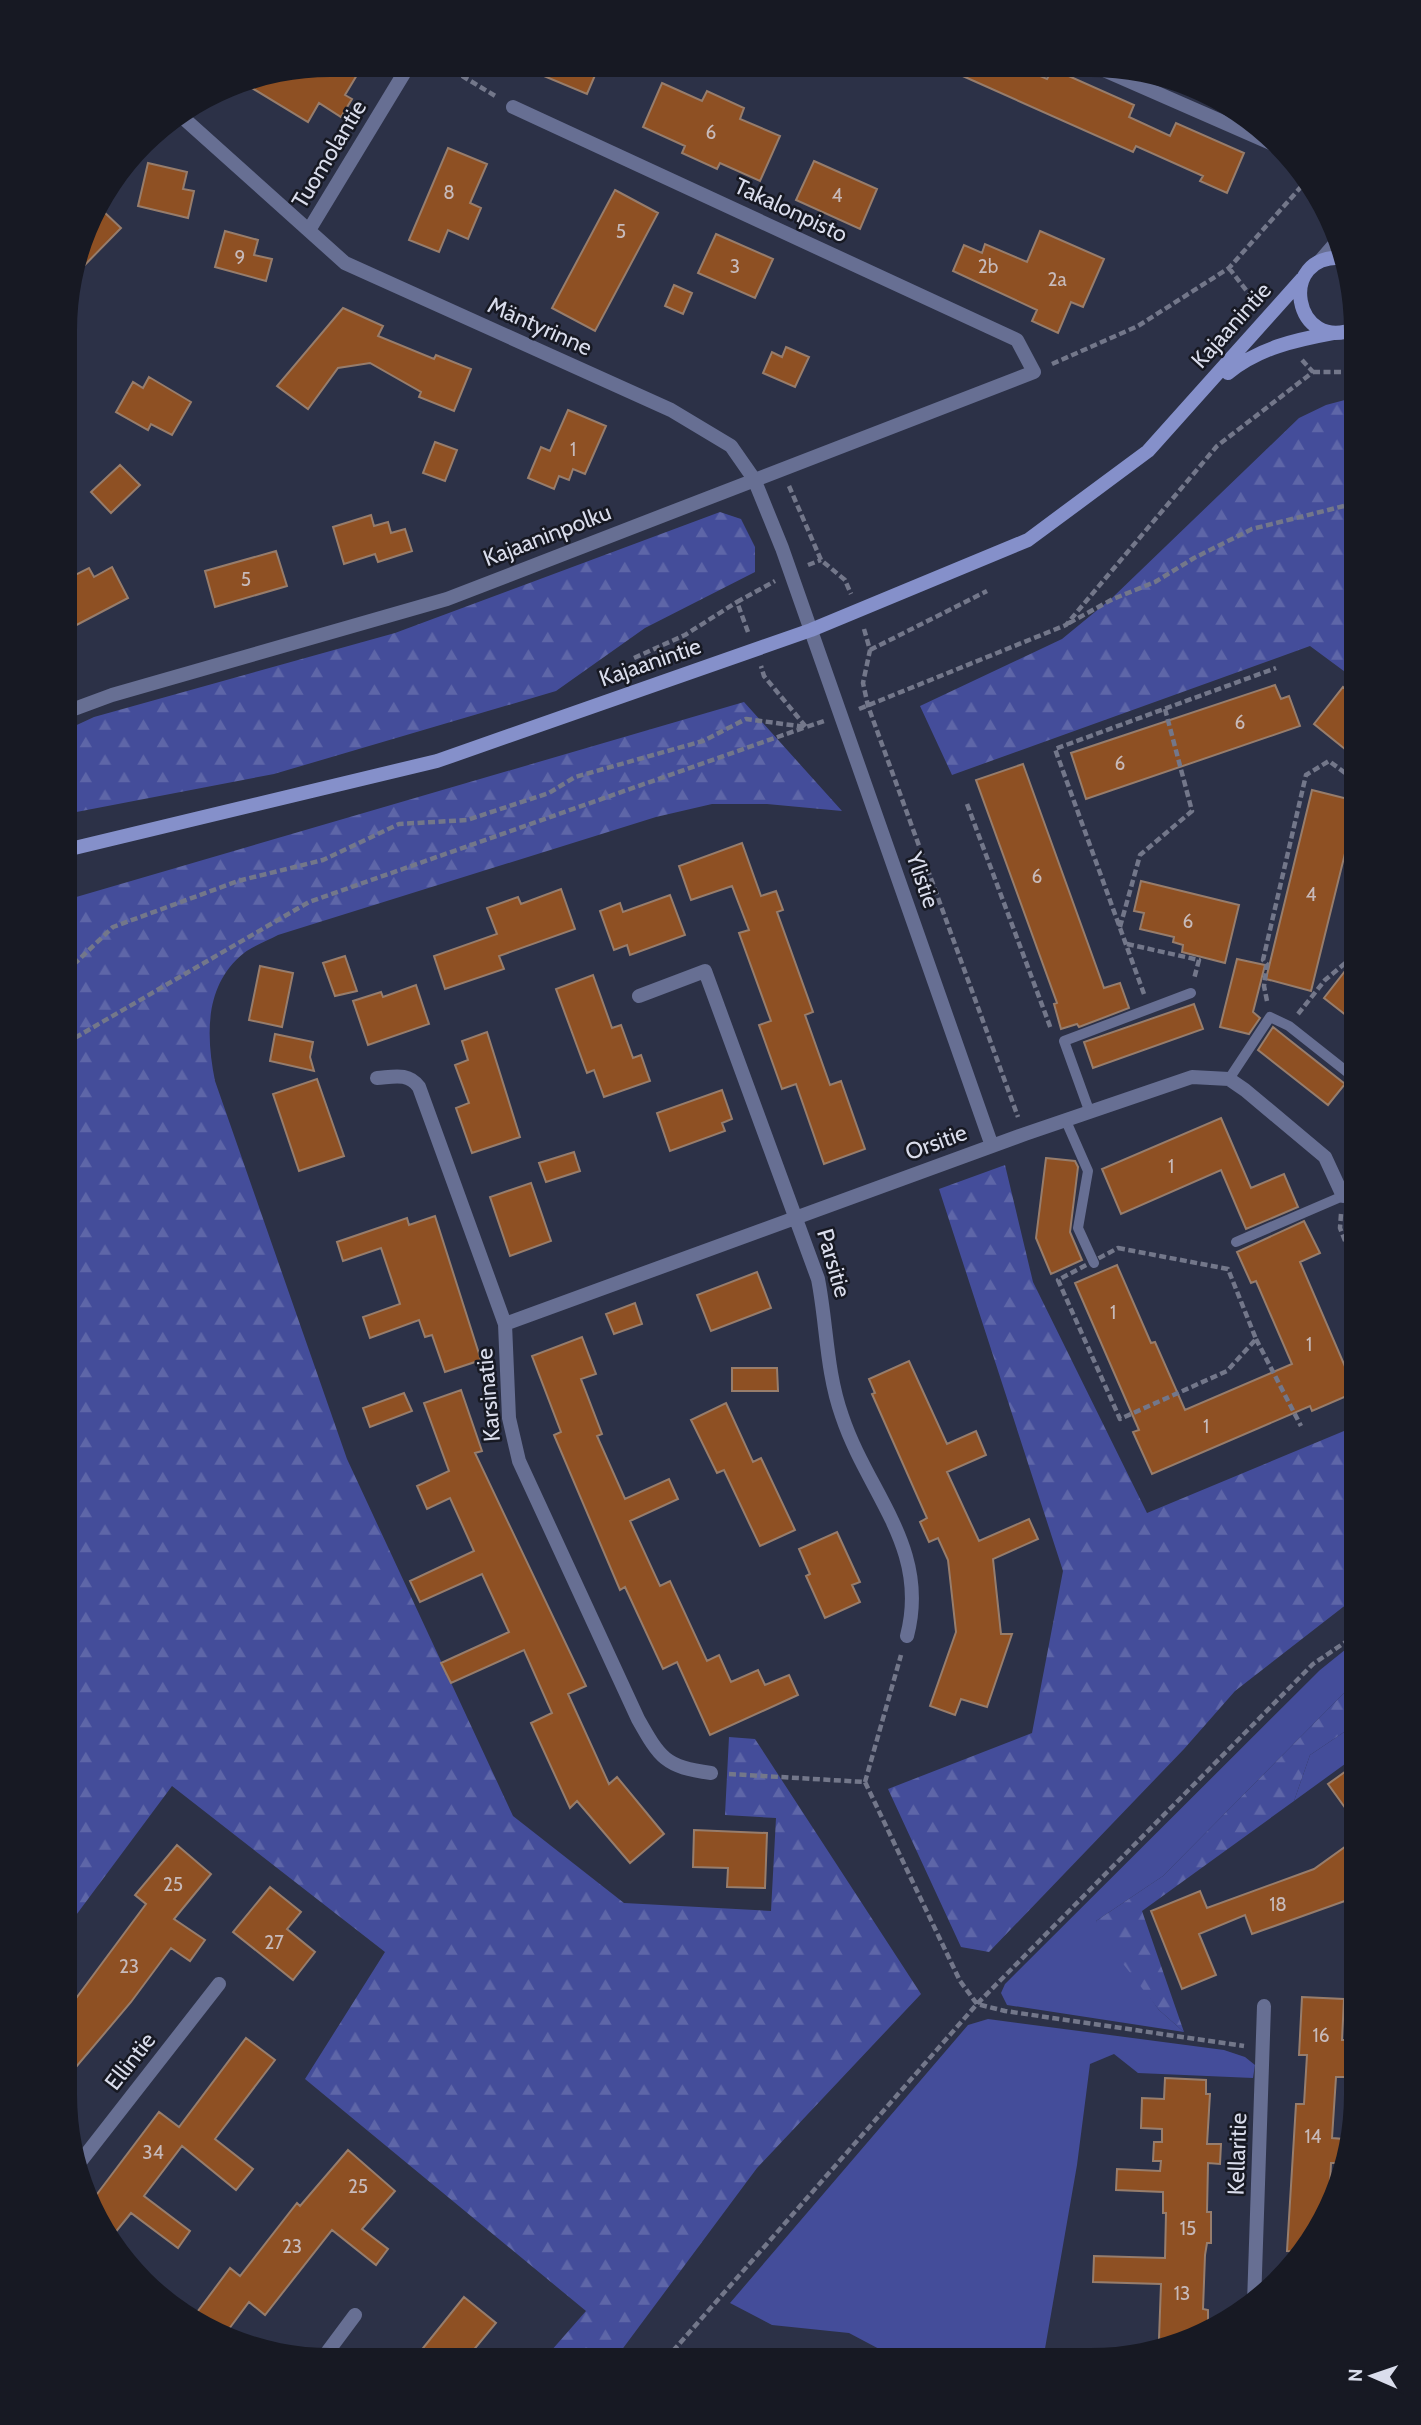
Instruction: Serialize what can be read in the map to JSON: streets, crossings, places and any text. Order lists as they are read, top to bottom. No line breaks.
{"streets":{"main road":["Kajaanintie"],"street":["Tuomolantie","Takalonpisto","Mäntyrinne","Kajaaninpolku","Ylistie","Orsitie","Parsitie","Karsinatie","Ellintie","Kellaritie"]},"crossings":[["Tuomolantie","Mäntyrinne"],["Takalonpisto","Kajaaninpolku"],["Kajaanintie","Mäntyrinne"],["Kajaanintie","Ylistie"],["Mäntyrinne","Kajaaninpolku"],["Mäntyrinne","Ylistie"],["Ylistie","Orsitie"],["Orsitie","Parsitie"],["Orsitie","Karsinatie"]],"house_numbers":["6","8","4","5","9","3","2b","2a","1","5","6","6","6","4","6","1","1","1","1","25","18","27","23","16","14","34","25","15","23","13"],"north":"left"}
